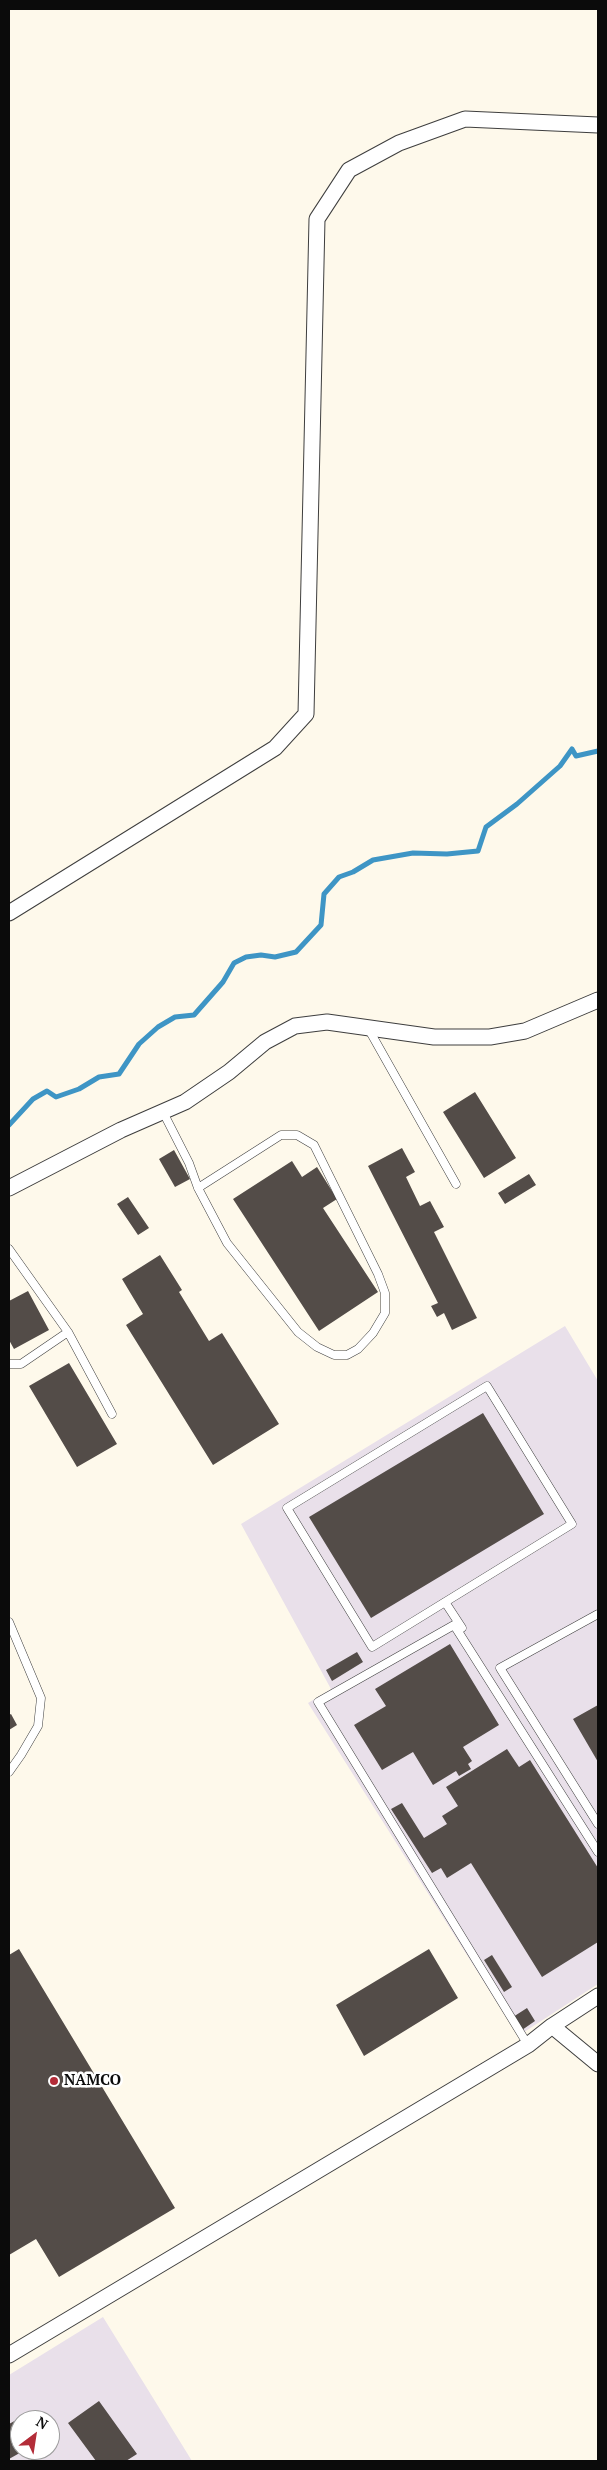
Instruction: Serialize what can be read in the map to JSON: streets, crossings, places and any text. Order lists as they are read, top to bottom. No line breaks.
{"places":["NAMCO"],"north":"top right"}
